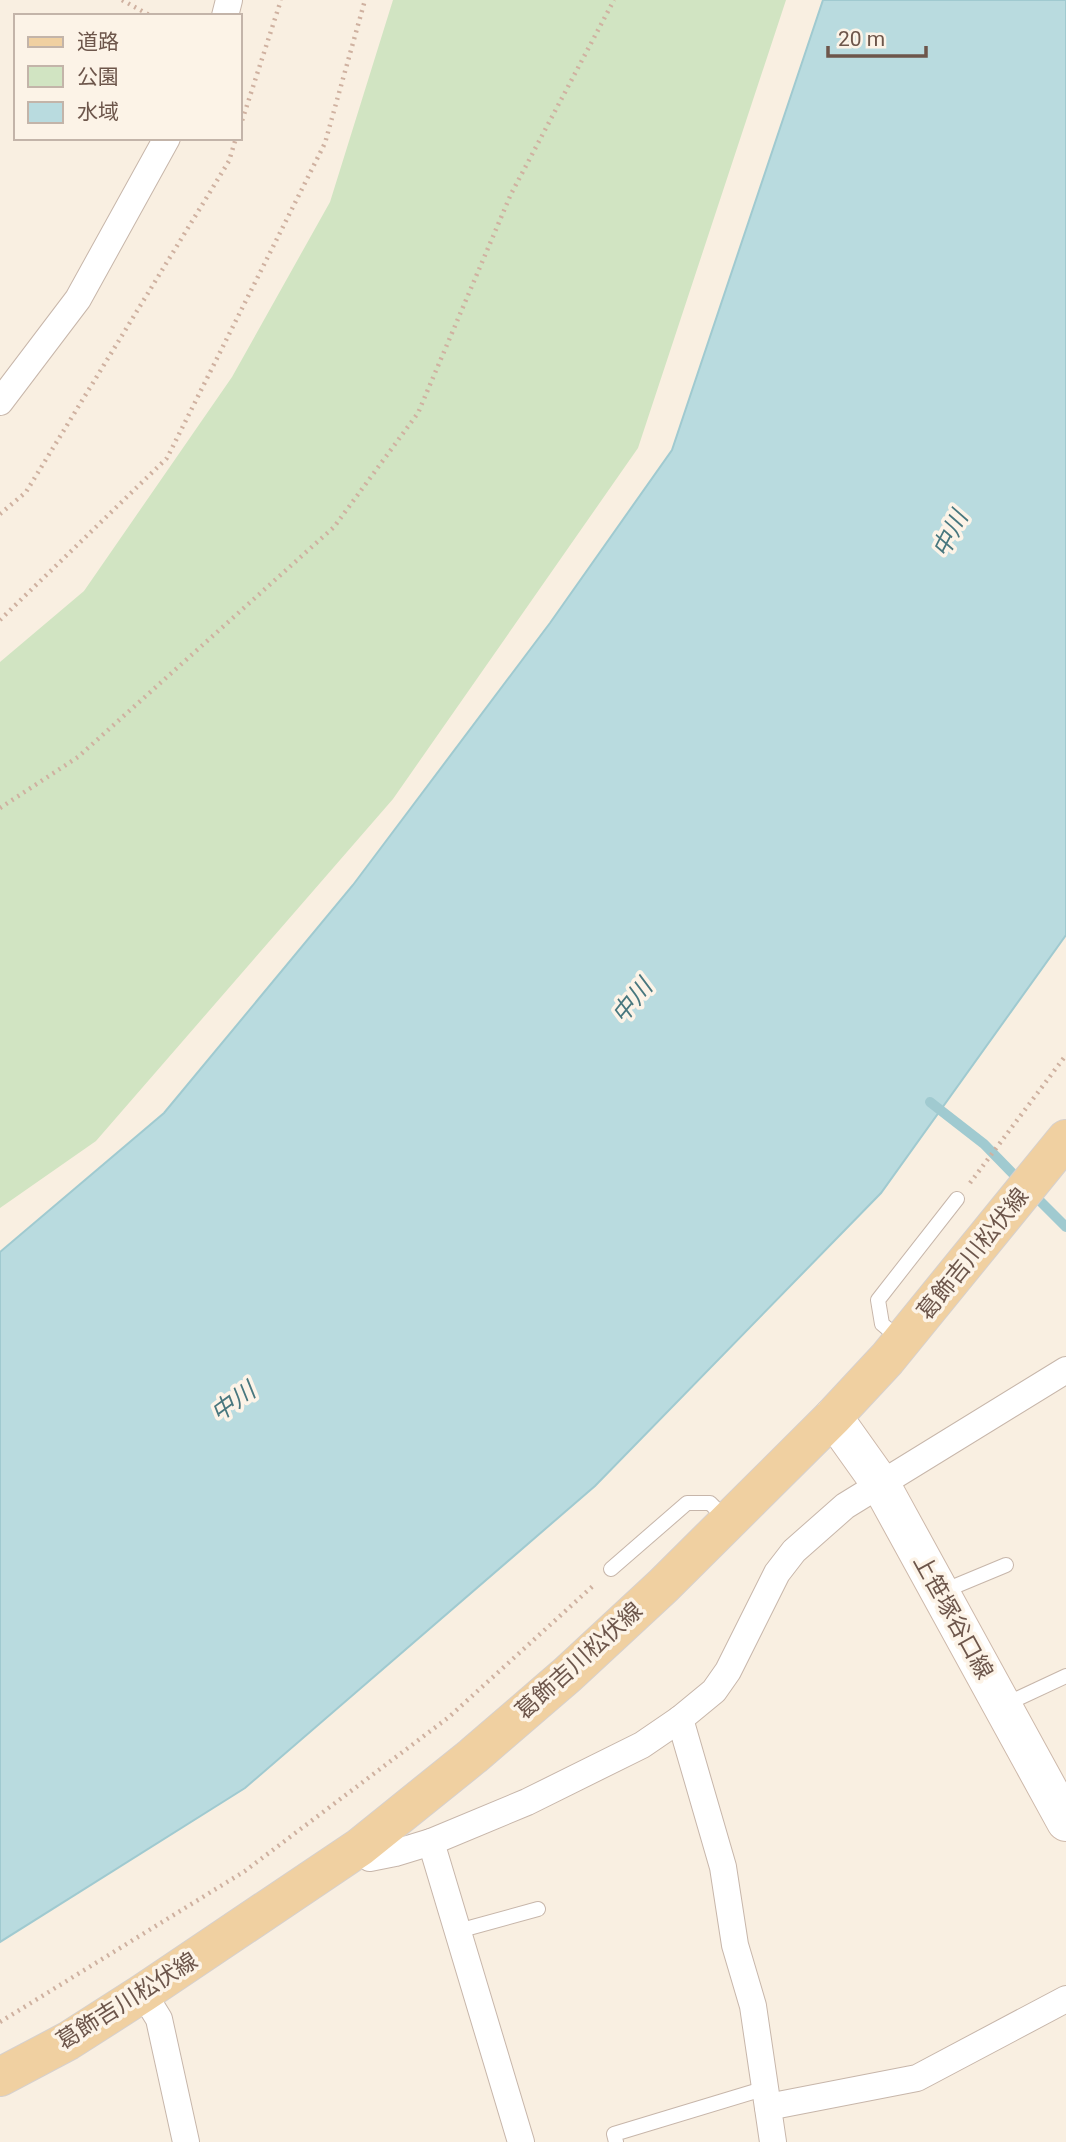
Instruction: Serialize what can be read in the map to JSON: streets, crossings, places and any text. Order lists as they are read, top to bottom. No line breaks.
{"streets":{"main road":["葛飾吉川松伏線","上笹塚谷口線"]},"crossings":[["葛飾吉川松伏線","上笹塚谷口線"]],"water":["中川"],"legend":["道路","公園","水域"],"scale_bar":"20 m"}
